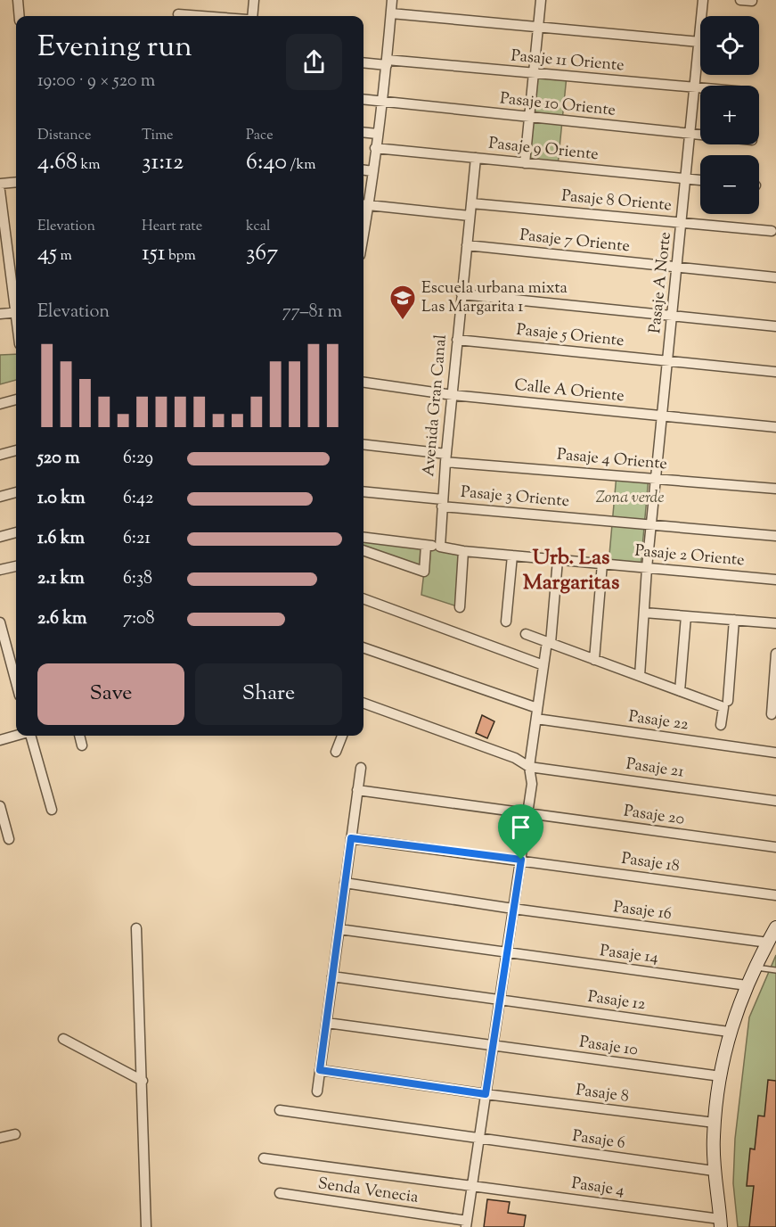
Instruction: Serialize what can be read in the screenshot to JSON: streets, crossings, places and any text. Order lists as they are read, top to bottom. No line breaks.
{"streets":{"street":["Pasaje 11 Oriente","Pasaje 10 Oriente","Pasaje 9 Oriente","Pasaje 8 Oriente","Pasaje 7 Oriente","Pasaje A Norte","Pasaje 5 Oriente","Calle A Oriente","Avenida Gran Canal","Pasaje 4 Oriente","Pasaje 3 Oriente","Pasaje 2 Oriente","Pasaje 22","Pasaje 21","Pasaje 20","Pasaje 18","Pasaje 16","Pasaje 14","Pasaje 12","Pasaje 10","Pasaje 8","Pasaje 6","Pasaje 4","Senda Venecia"]},"crossings":[["Pasaje 11 Oriente","Pasaje A Norte"],["Pasaje 10 Oriente","Pasaje A Norte"],["Pasaje 9 Oriente","Pasaje A Norte"],["Pasaje 8 Oriente","Pasaje A Norte"],["Pasaje 7 Oriente","Pasaje A Norte"],["Pasaje 7 Oriente","Avenida Gran Canal"],["Pasaje A Norte","Pasaje 5 Oriente"],["Pasaje A Norte","Calle A Oriente"],["Pasaje A Norte","Pasaje 4 Oriente"],["Pasaje A Norte","Pasaje 3 Oriente"],["Pasaje A Norte","Pasaje 2 Oriente"],["Pasaje 5 Oriente","Avenida Gran Canal"],["Calle A Oriente","Avenida Gran Canal"],["Avenida Gran Canal","Pasaje 4 Oriente"],["Avenida Gran Canal","Pasaje 3 Oriente"],["Avenida Gran Canal","Pasaje 2 Oriente"]],"districts":["Urb. Las Margaritas"],"parks":["Zona verde"],"places":{"school or university":["Escuela urbana mixta Las Margarita 1"]},"page":{"map_buttons":["+","−"],"heading":["Evening run","19:00 · 9 × 520 m"],"stats":[["Distance","4.68 km"],["Time","31:12"],["Pace","6:40 /km"],["Elevation","45 m"],["Heart rate","151 bpm"],["kcal","367"]],"chart":["Elevation","77–81 m"],"list":[{"name":"520 m","note":"6:29"},{"name":"1.0 km","note":"6:42"},{"name":"1.6 km","note":"6:21"},{"name":"2.1 km","note":"6:38"},{"name":"2.6 km","note":"7:08"}],"buttons":["Save","Share"]}}
